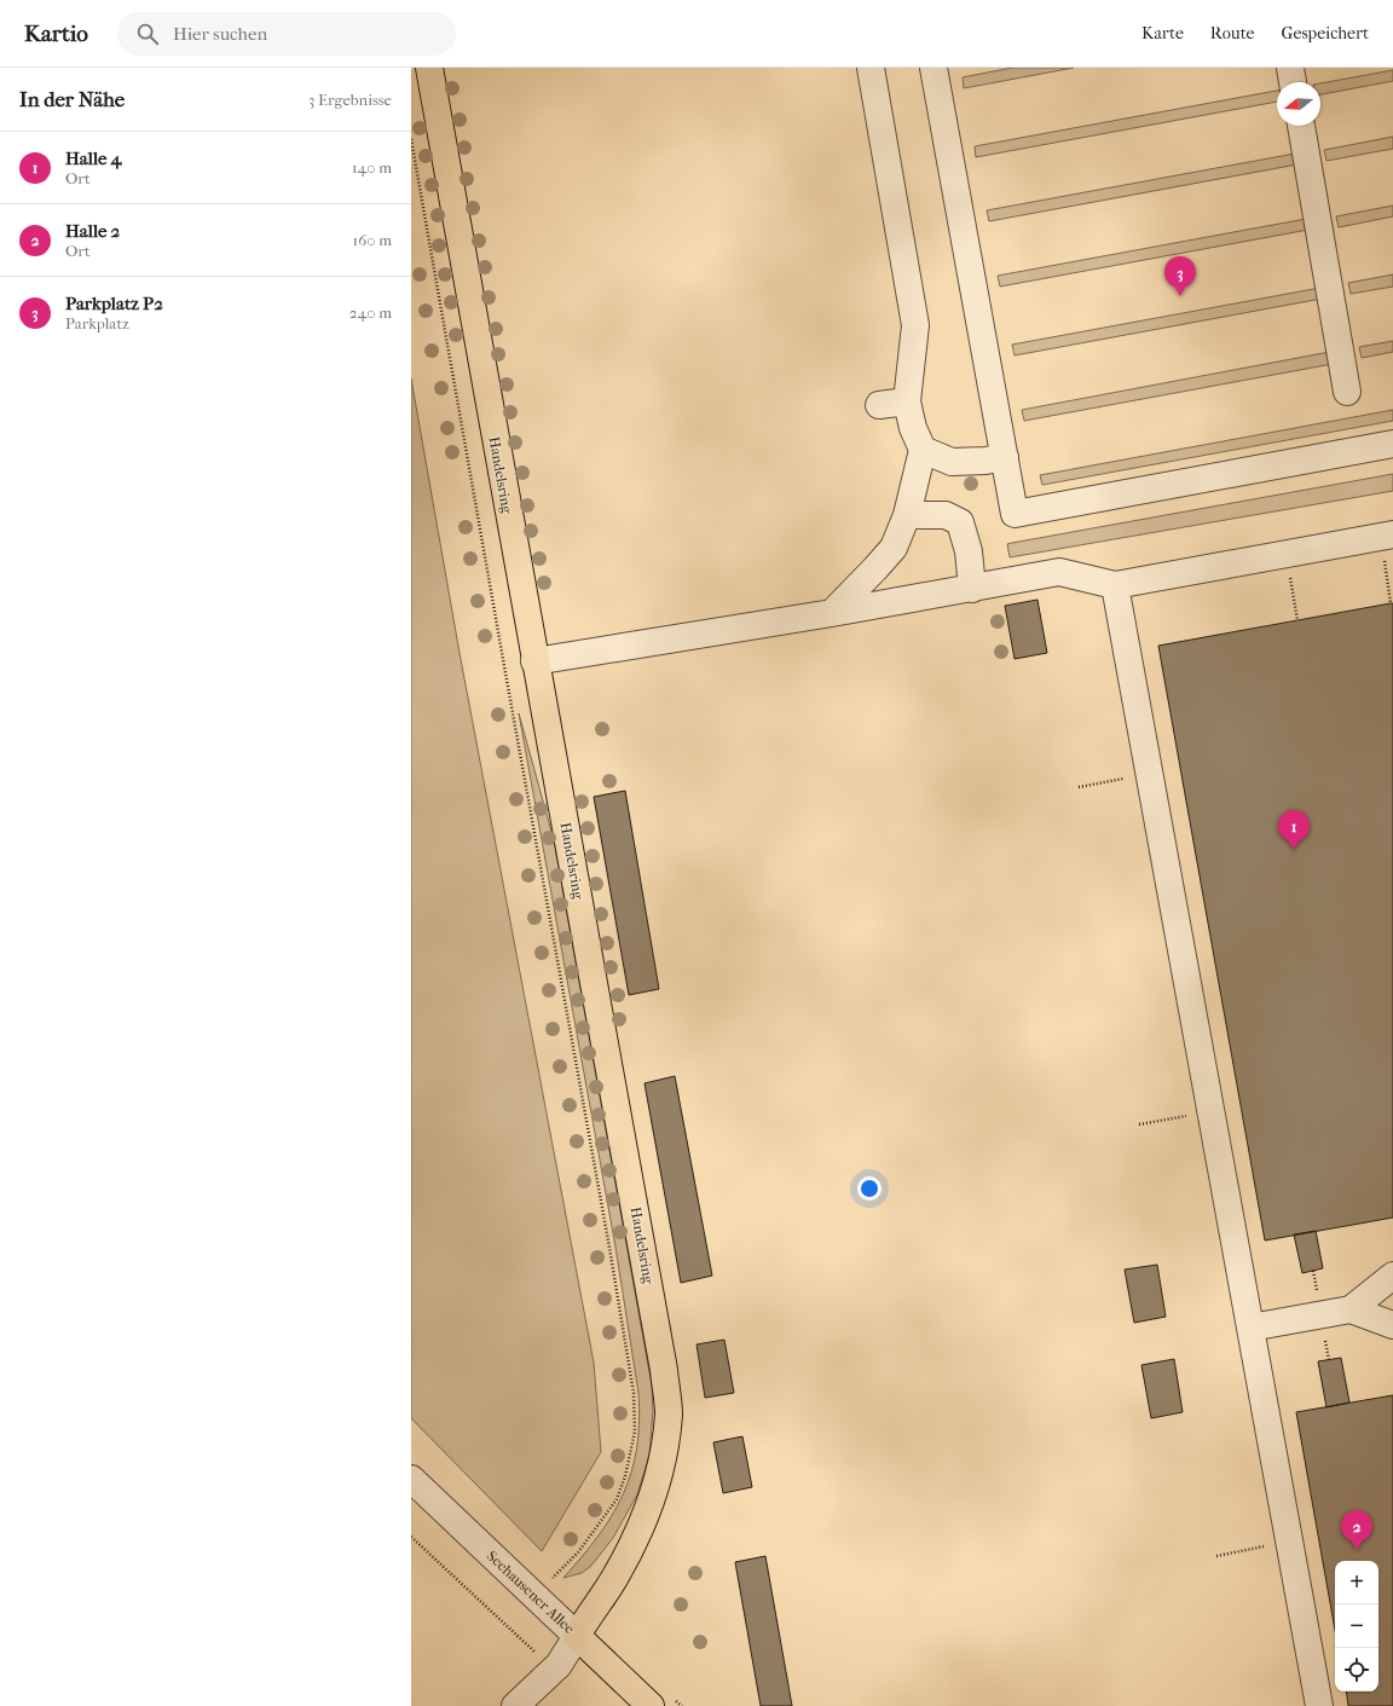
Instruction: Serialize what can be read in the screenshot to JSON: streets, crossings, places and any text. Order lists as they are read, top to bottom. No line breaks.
{"streets":{"main road":["Handelsring","Seehausener Allee"]},"crossings":[["Handelsring","Seehausener Allee"]],"north":"left","page":{"header":"Kartio","search":"Hier suchen","nav":["Karte","Route","Gespeichert"],"heading":["In der Nähe","3 Ergebnisse"],"list":[{"mark":"1","name":"Halle 4","note":"Ort","value":"140 m"},{"mark":"2","name":"Halle 2","note":"Ort","value":"160 m"},{"mark":"3","name":"Parkplatz P2","note":"Parkplatz","value":"240 m"}],"pins":["3","1","2"],"map_buttons":["+","−"]}}
